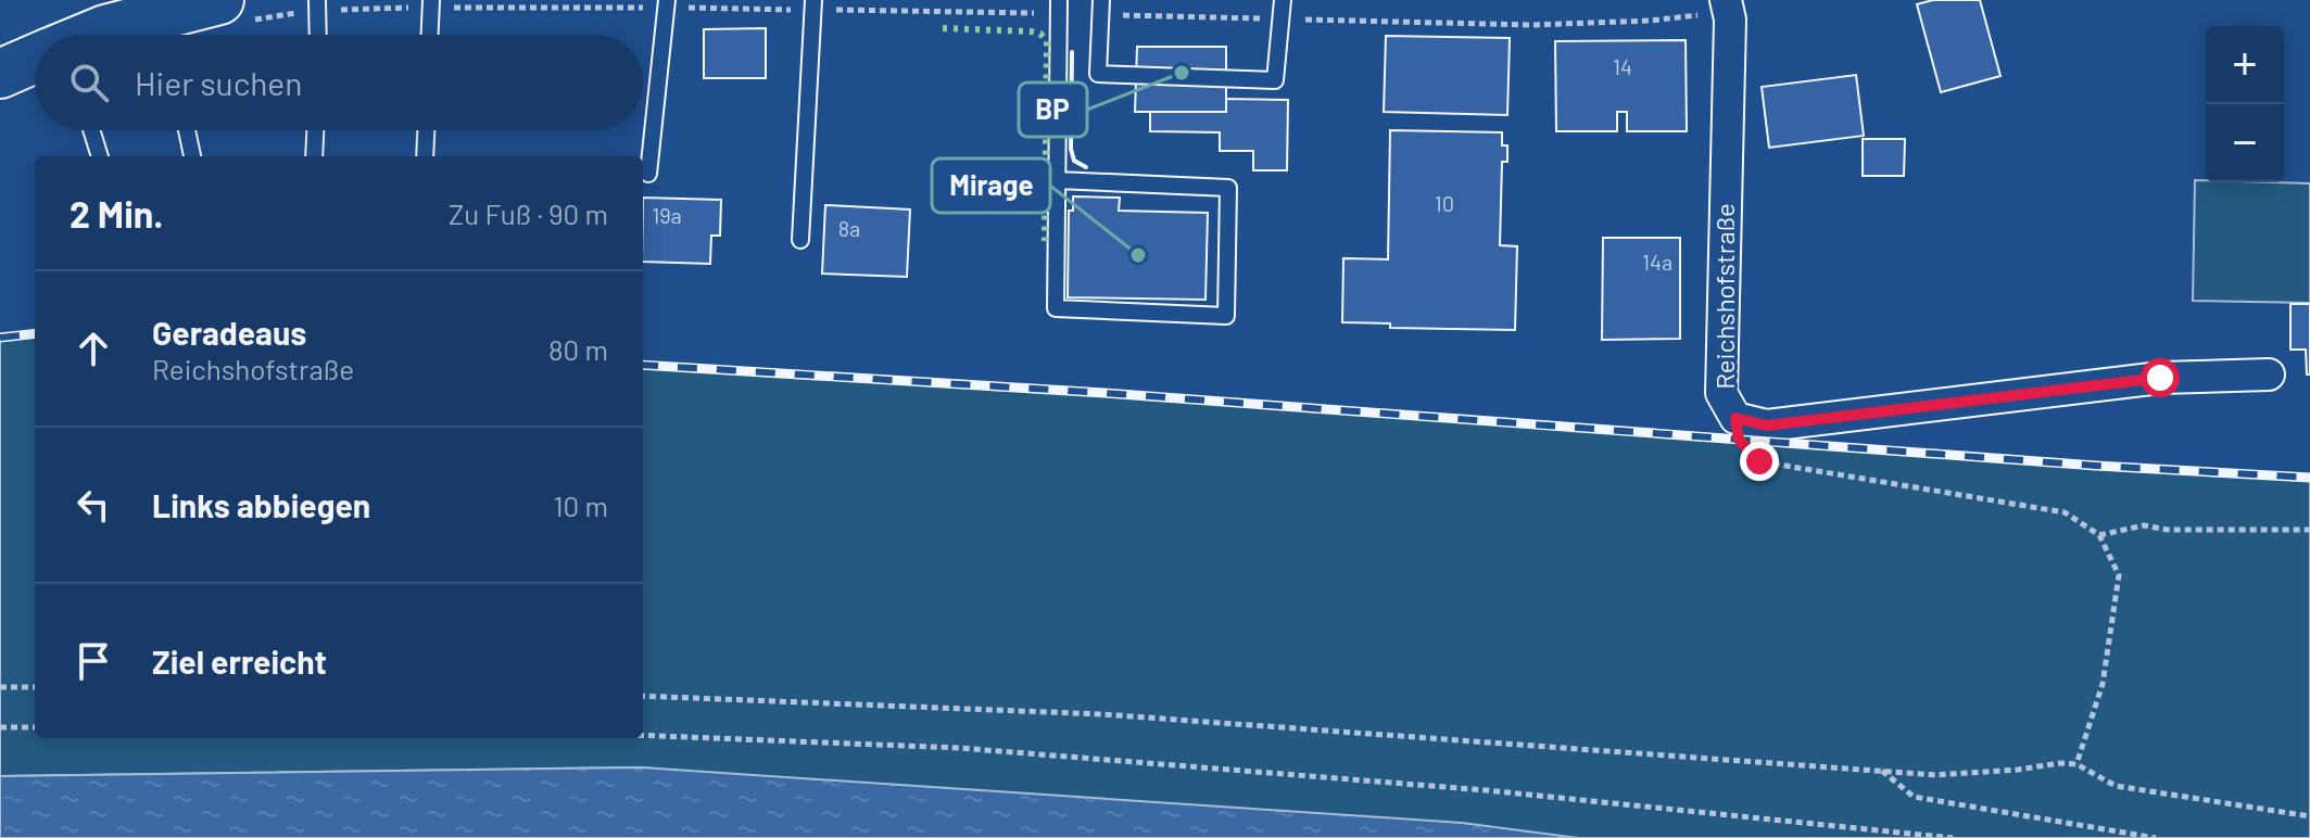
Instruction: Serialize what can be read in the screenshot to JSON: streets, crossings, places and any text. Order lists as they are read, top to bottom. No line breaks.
{"streets":{"street":["Reichshofstraße"]},"places":["BP","Mirage"],"house_numbers":["14","10","19a","8a","14a"],"page":{"map_buttons":["+","−"],"search":"Hier suchen","heading":["2 Min.","Zu Fuß · 90 m"],"list":[["Geradeaus","Reichshofstraße","80 m"],["Links abbiegen","10 m"],"Ziel erreicht"]}}
